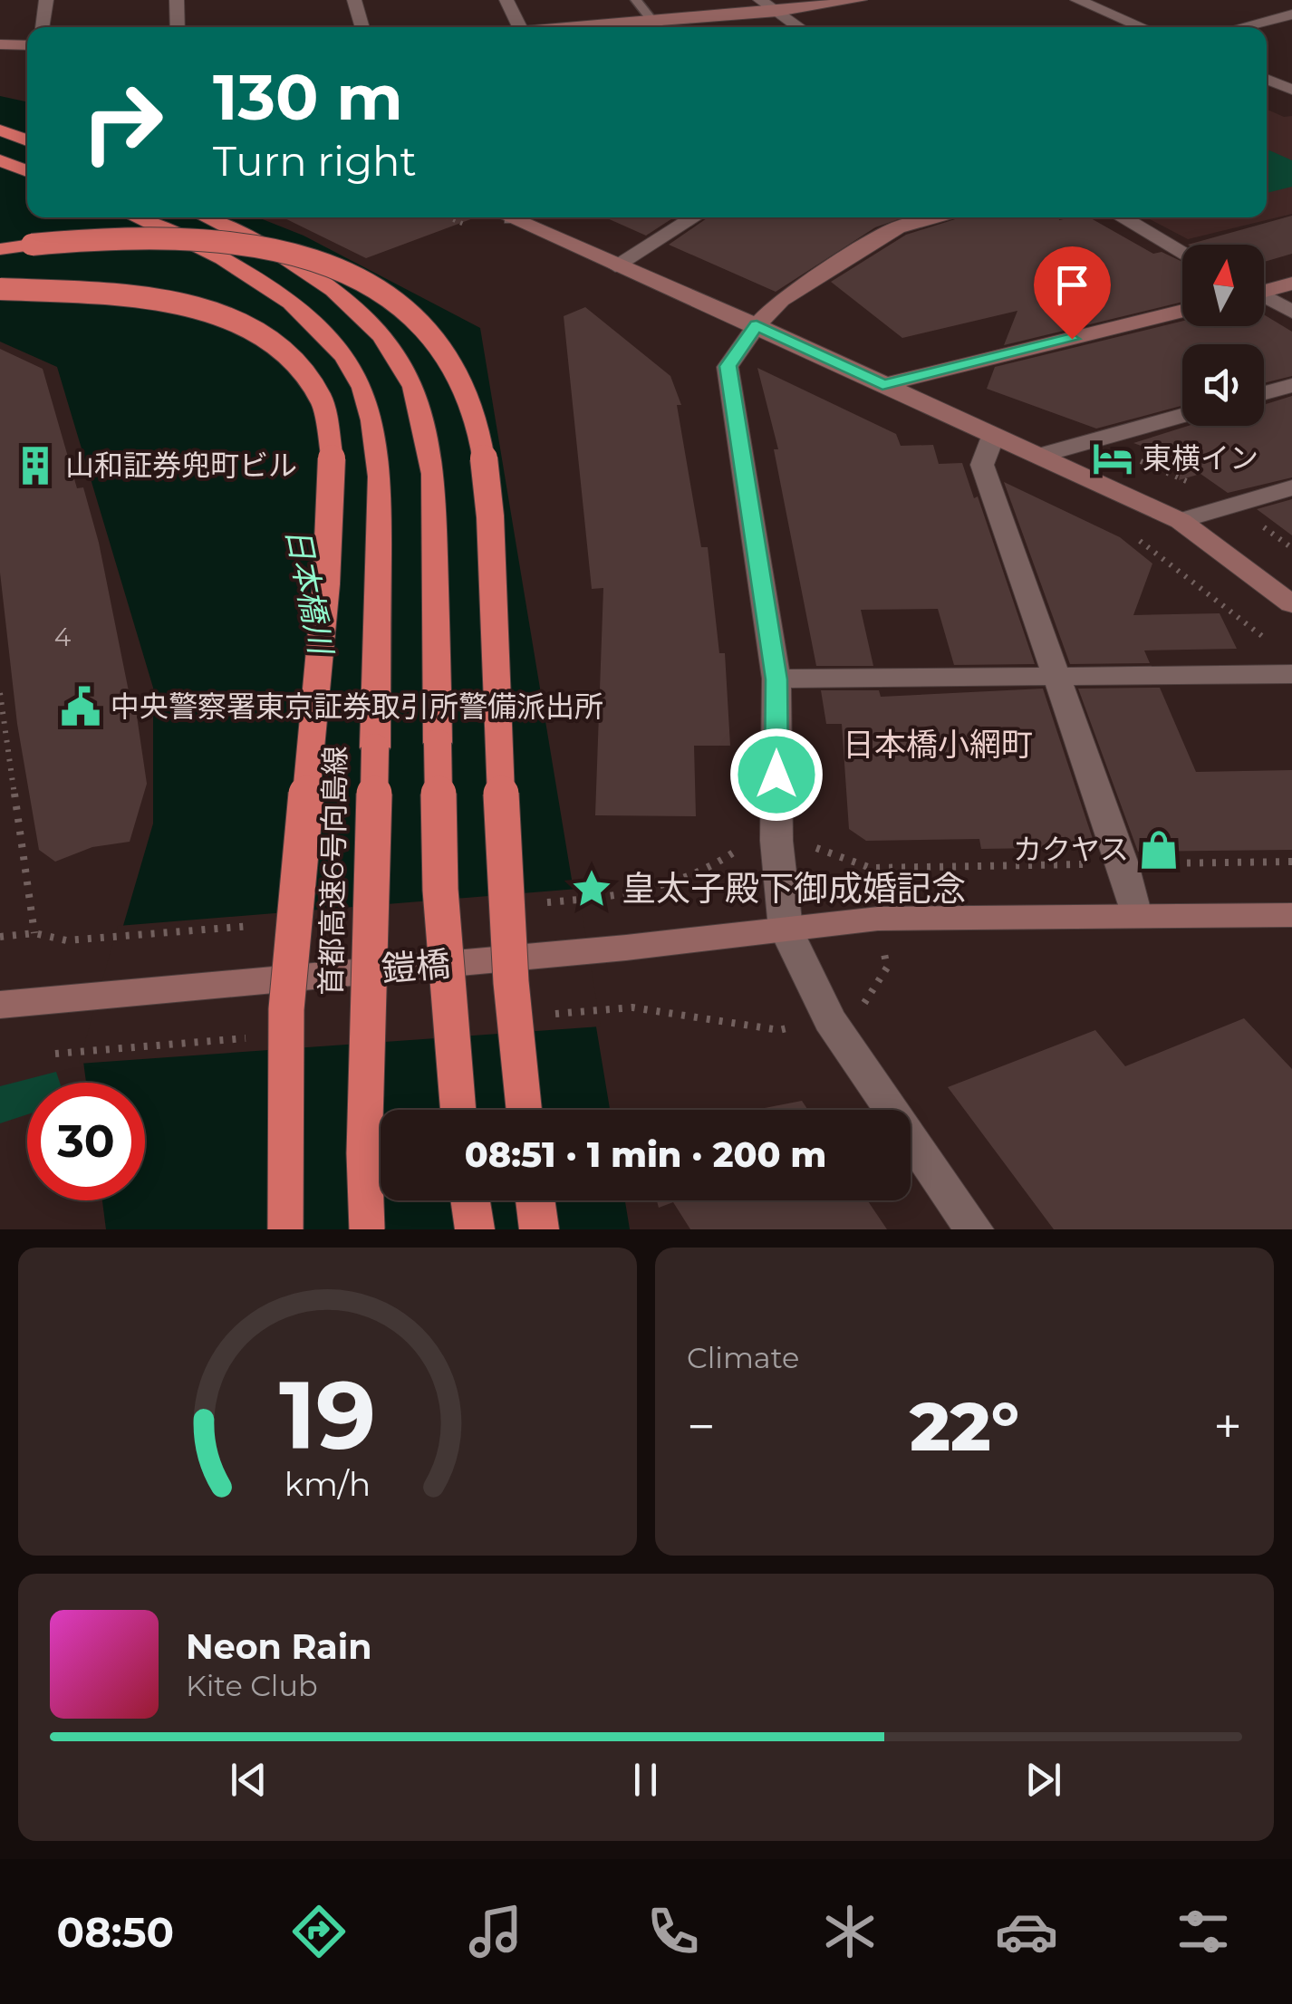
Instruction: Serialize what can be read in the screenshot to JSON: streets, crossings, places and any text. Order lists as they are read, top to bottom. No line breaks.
{"streets":{"highway":["首都高速6号向島線"],"street":["鎧橋"]},"districts":["日本橋小網町"],"water":["日本橋川"],"places":{"hotel":["東横イン"],"building":["山和証券兜町ビル"],"public building":["中央警察署東京証券取引所警備派出所"],"shop":["カクヤス"],"place":["皇太子殿下御成婚記念"]},"house_numbers":["4"],"north":"top","page":{"turn":["130 m","Turn right"],"limit":"30","trip":"08:51 · 1 min · 200 m","tile":"Climate","heat":["−","22°","+"],"song":["Neon Rain","Kite Club"],"tabs":"08:50","gauge":["19","km/h"]}}
